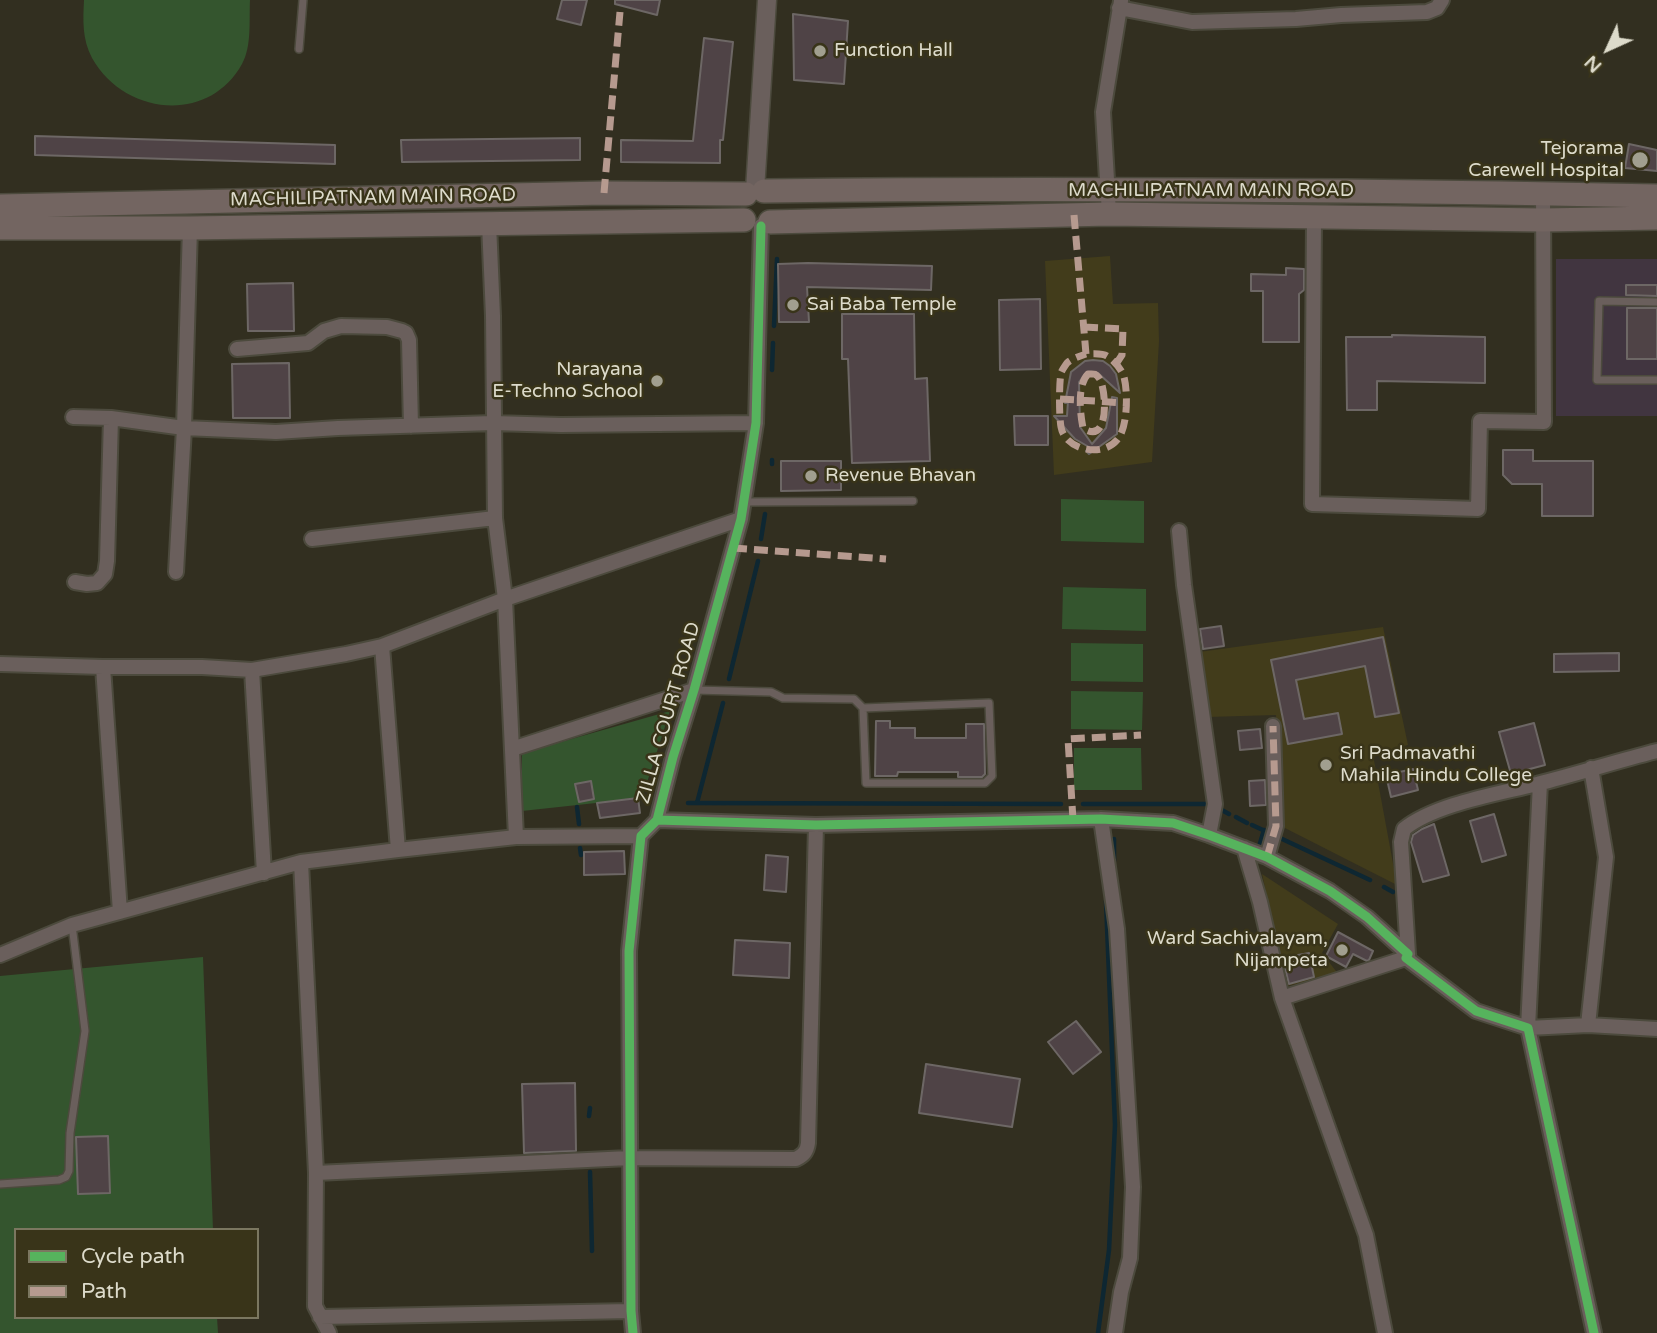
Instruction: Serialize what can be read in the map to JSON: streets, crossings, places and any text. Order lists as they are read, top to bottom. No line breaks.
{"streets":{"main road":["MACHILIPATNAM MAIN ROAD"],"street":["ZILLA COURT ROAD"]},"crossings":[["MACHILIPATNAM MAIN ROAD","ZILLA COURT ROAD"]],"places":["Function Hall","Tejorama Carewell Hospital","Sai Baba Temple","Narayana E-Techno School","Revenue Bhavan","Sri Padmavathi Mahila Hindu College","Ward Sachivalayam, Nijampeta"],"legend":["Cycle path","Path"],"north":"bottom left"}
